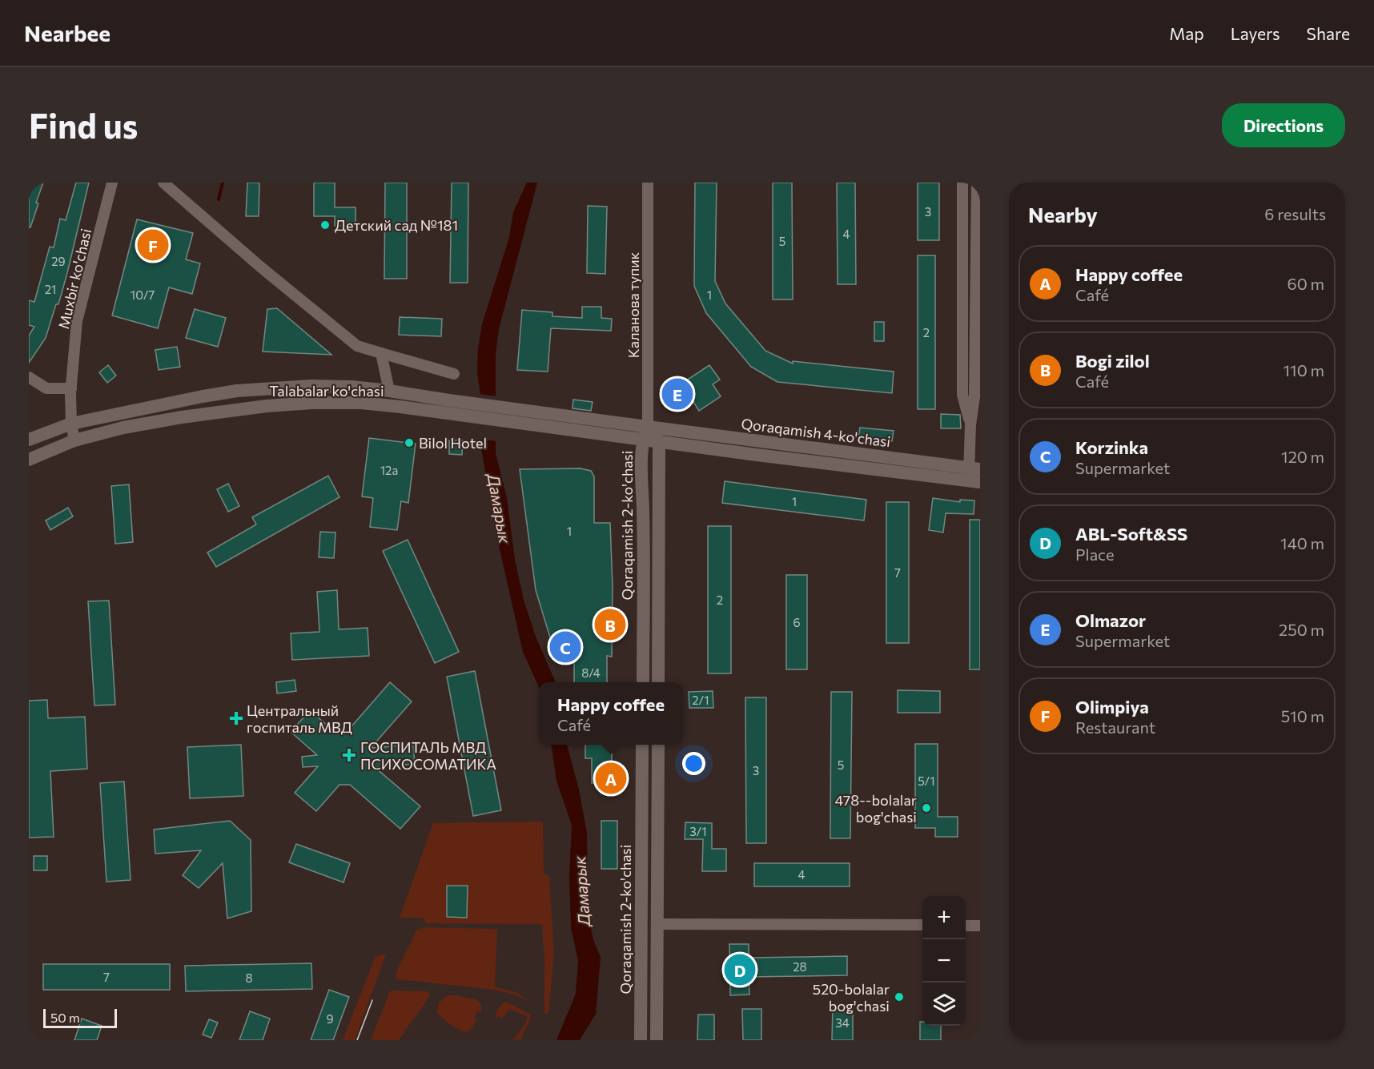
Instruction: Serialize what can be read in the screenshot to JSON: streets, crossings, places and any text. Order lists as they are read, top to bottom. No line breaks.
{"streets":{"main road":["Talabalar ko'chasi","Qoraqamish 4-ko'chasi","Qoraqamish 2-ko'chasi"],"street":["Muxbir ko'chasi","Каланова тупик"]},"crossings":[["Muxbir ko'chasi","Talabalar ko'chasi"],["Каланова тупик","Talabalar ko'chasi"],["Каланова тупик","Qoraqamish 4-ko'chasi"],["Каланова тупик","Qoraqamish 2-ko'chasi"],["Talabalar ko'chasi","Qoraqamish 4-ko'chasi"],["Talabalar ko'chasi","Qoraqamish 2-ko'chasi"],["Qoraqamish 4-ko'chasi","Qoraqamish 2-ko'chasi"]],"water":["Дамарык"],"places":{"other":["Детский сад №181","Bilol Hotel","478--bolalar bog'chasi","520-bolalar bog'chasi"],"health":["Центральный госпиталь МВД","ГОСПИТАЛЬ МВД ПСИХОСОМАТИКА"]},"house_numbers":["3","4","5","29","21","10/7","1","2","12a","1","1","7","2","6","8/4","2/1","5","3","5/1","3/1","4","28","7","8","9","34"],"scale_bar":"50 m","page":{"header":"Nearbee","nav":["Map","Layers","Share"],"buttons":"Directions","title":"Find us","heading":["Nearby","6 results"],"pins":["F","E","B","C","A","D"],"list":[{"mark":"A","name":"Happy coffee","note":"Café","value":"60 m"},{"mark":"B","name":"Bogi zilol","note":"Café","value":"110 m"},{"mark":"C","name":"Korzinka","note":"Supermarket","value":"120 m"},{"mark":"D","name":"ABL-Soft&SS","note":"Place","value":"140 m"},{"mark":"E","name":"Olmazor","note":"Supermarket","value":"250 m"},{"mark":"F","name":"Olimpiya","note":"Restaurant","value":"510 m"}],"popup":["Happy coffee","Café"],"map_buttons":["+","−"],"scale":"50 m"}}
